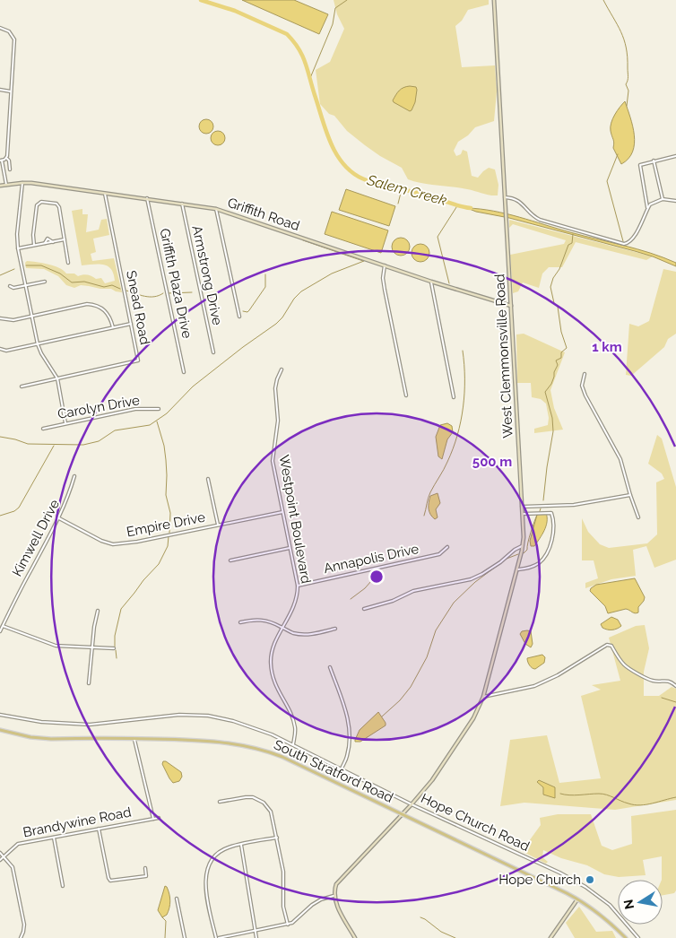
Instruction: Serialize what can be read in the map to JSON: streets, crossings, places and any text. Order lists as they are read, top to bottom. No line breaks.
{"streets":{"main road":["Griffith Road","West Clemmonsville Road","South Stratford Road"],"street":["Armstrong Drive","Griffith Plaza Drive","Snead Road","Carolyn Drive","Westpoint Boulevard","Empire Drive","Kimwell Drive","Annapolis Drive","Brandywine Road","Hope Church Road"]},"crossings":[["Griffith Road","Armstrong Drive"],["Griffith Road","Griffith Plaza Drive"],["Griffith Road","Snead Road"],["Griffith Road","West Clemmonsville Road"],["West Clemmonsville Road","South Stratford Road"],["West Clemmonsville Road","Hope Church Road"],["Westpoint Boulevard","Empire Drive"],["Westpoint Boulevard","Annapolis Drive"],["Westpoint Boulevard","Hope Church Road"],["Empire Drive","Kimwell Drive"]],"water":["Salem Creek"],"places":["Hope Church"],"north":"left","rings":["1 km","500 m"]}
